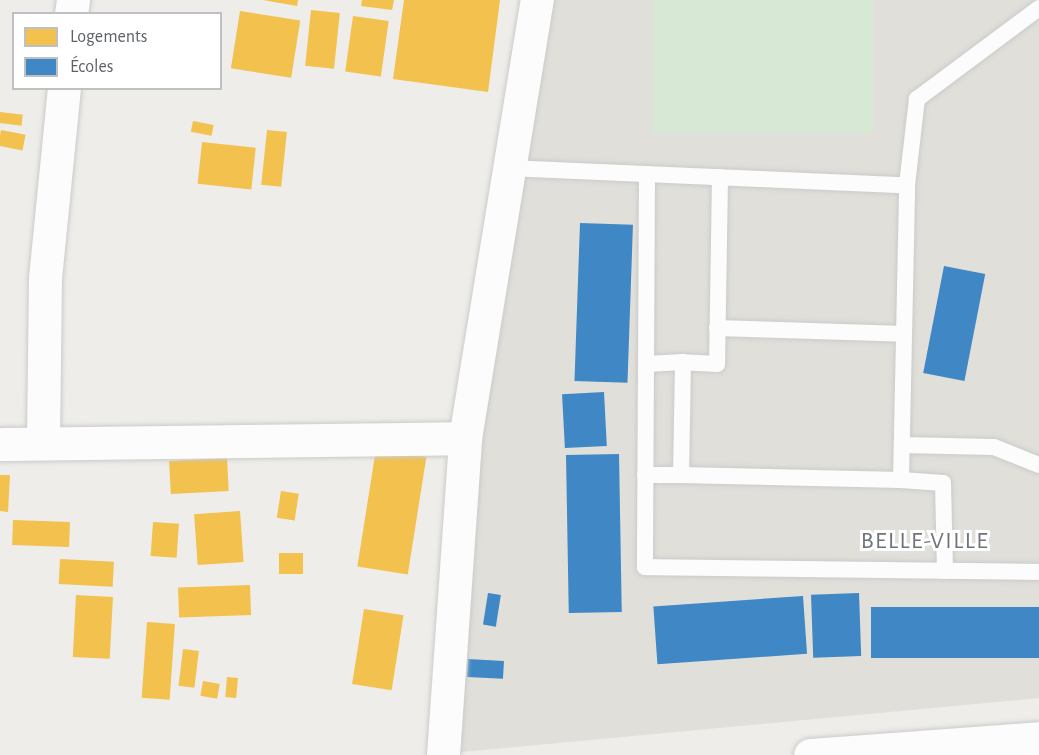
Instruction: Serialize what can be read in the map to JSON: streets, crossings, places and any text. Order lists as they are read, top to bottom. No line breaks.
{"districts":["BELLE-VILLE"],"legend":["Logements","Écoles"]}
